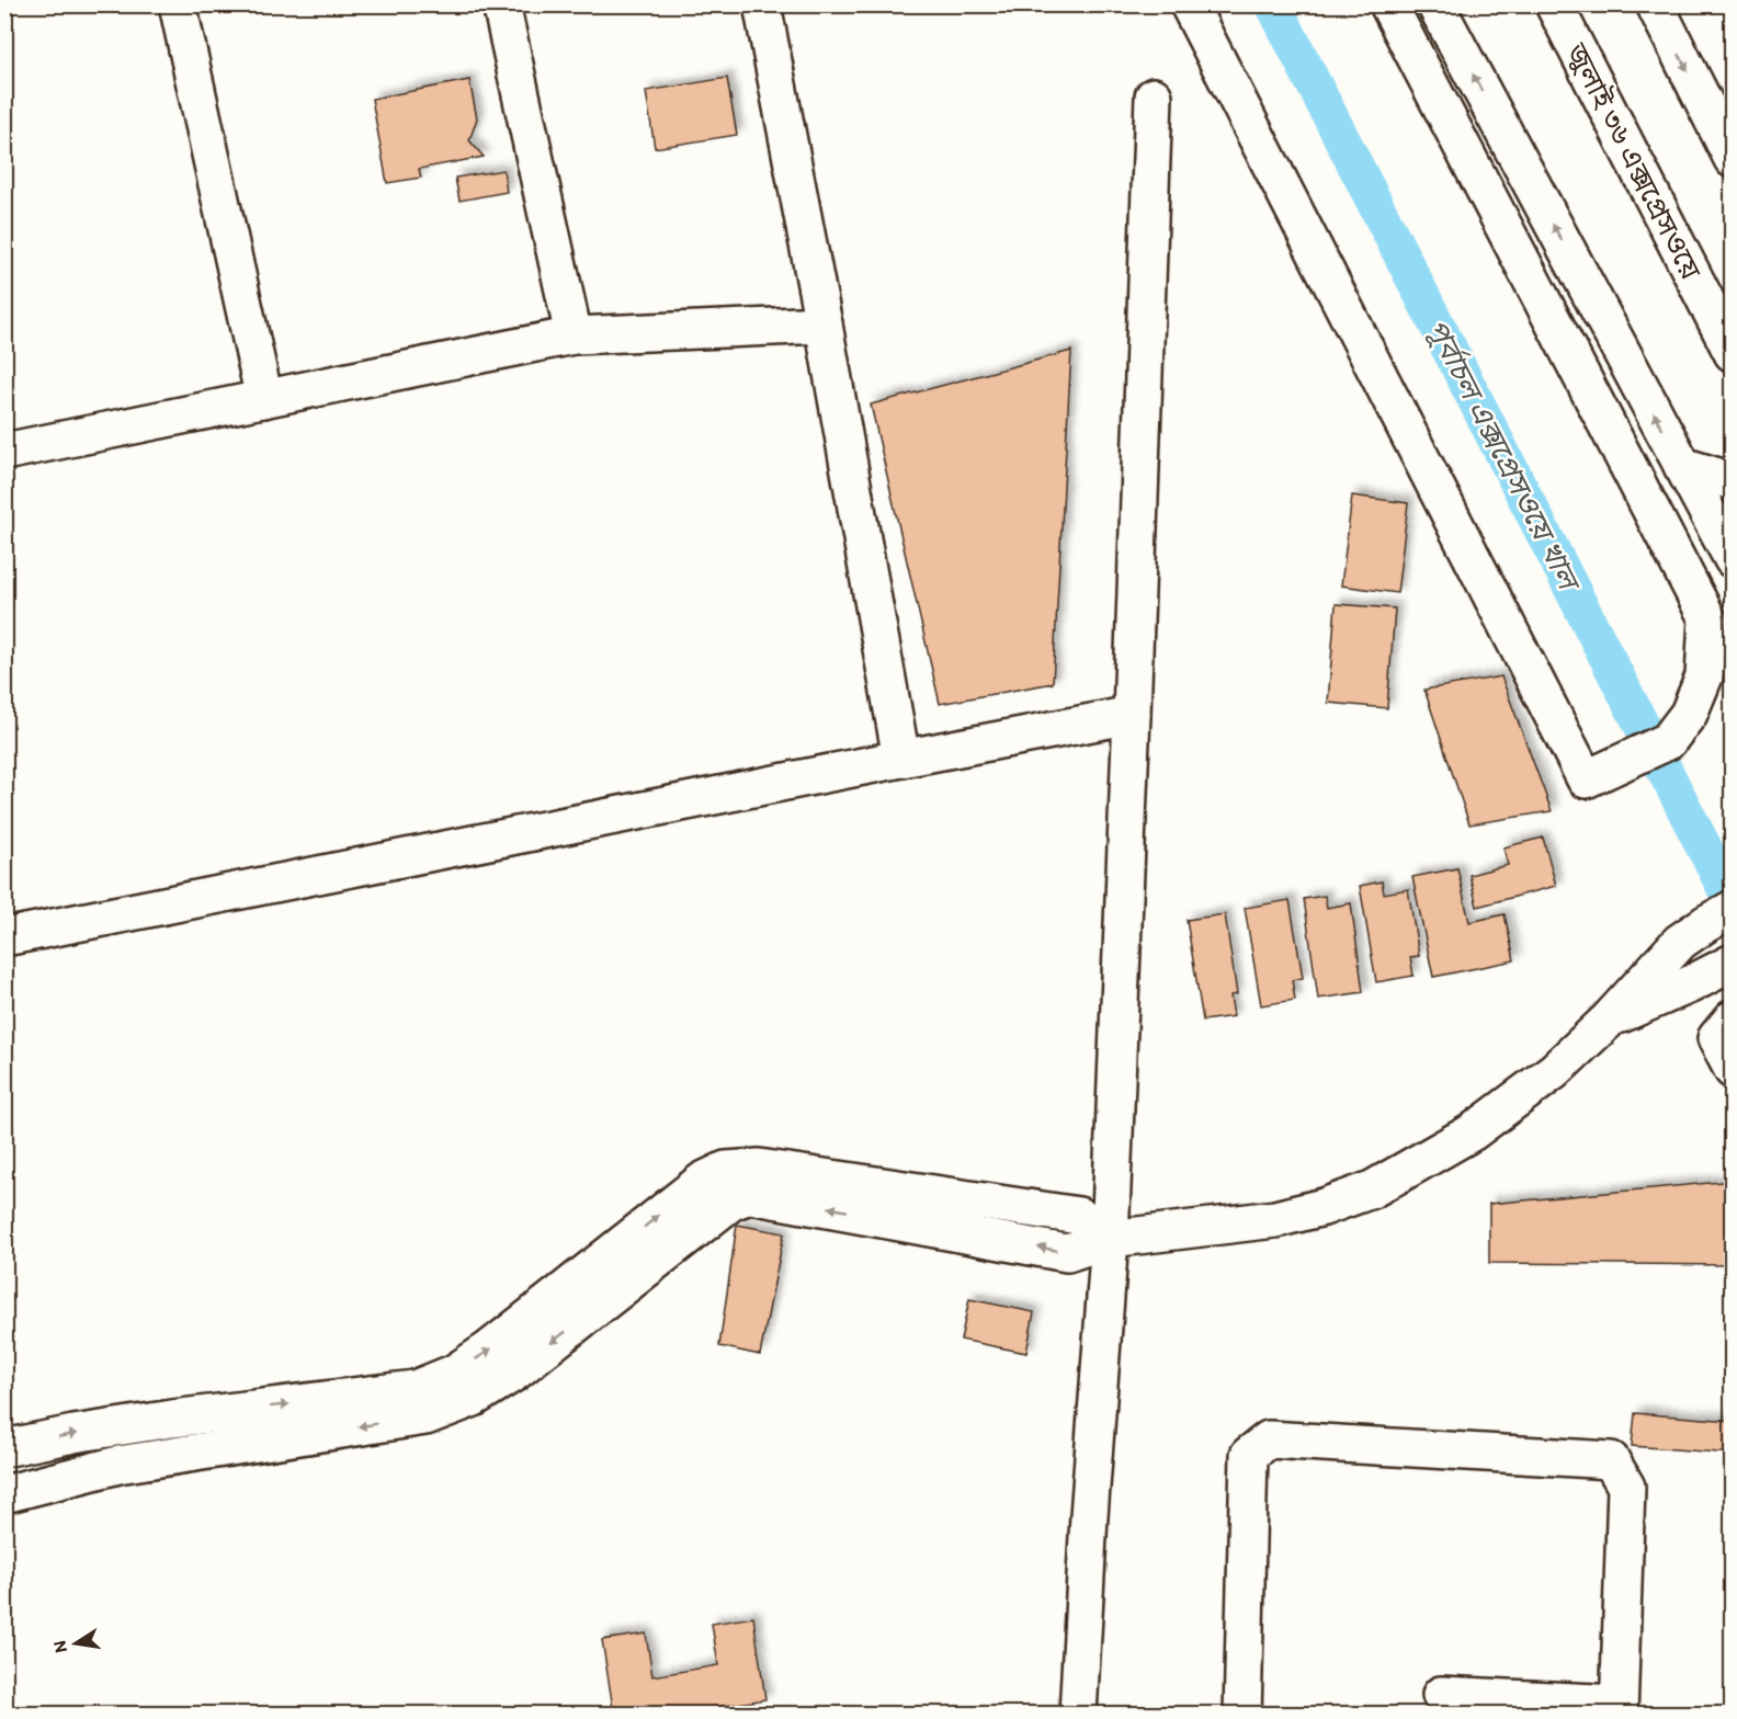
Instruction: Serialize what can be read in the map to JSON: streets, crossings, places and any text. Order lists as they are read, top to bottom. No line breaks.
{"streets":{"main road":["জুলাই ৩৬ এক্সপ্রেসওয়ে"]},"water":["পূর্বাচল এক্সপ্রেসওয়ে খাল"],"north":"left"}
